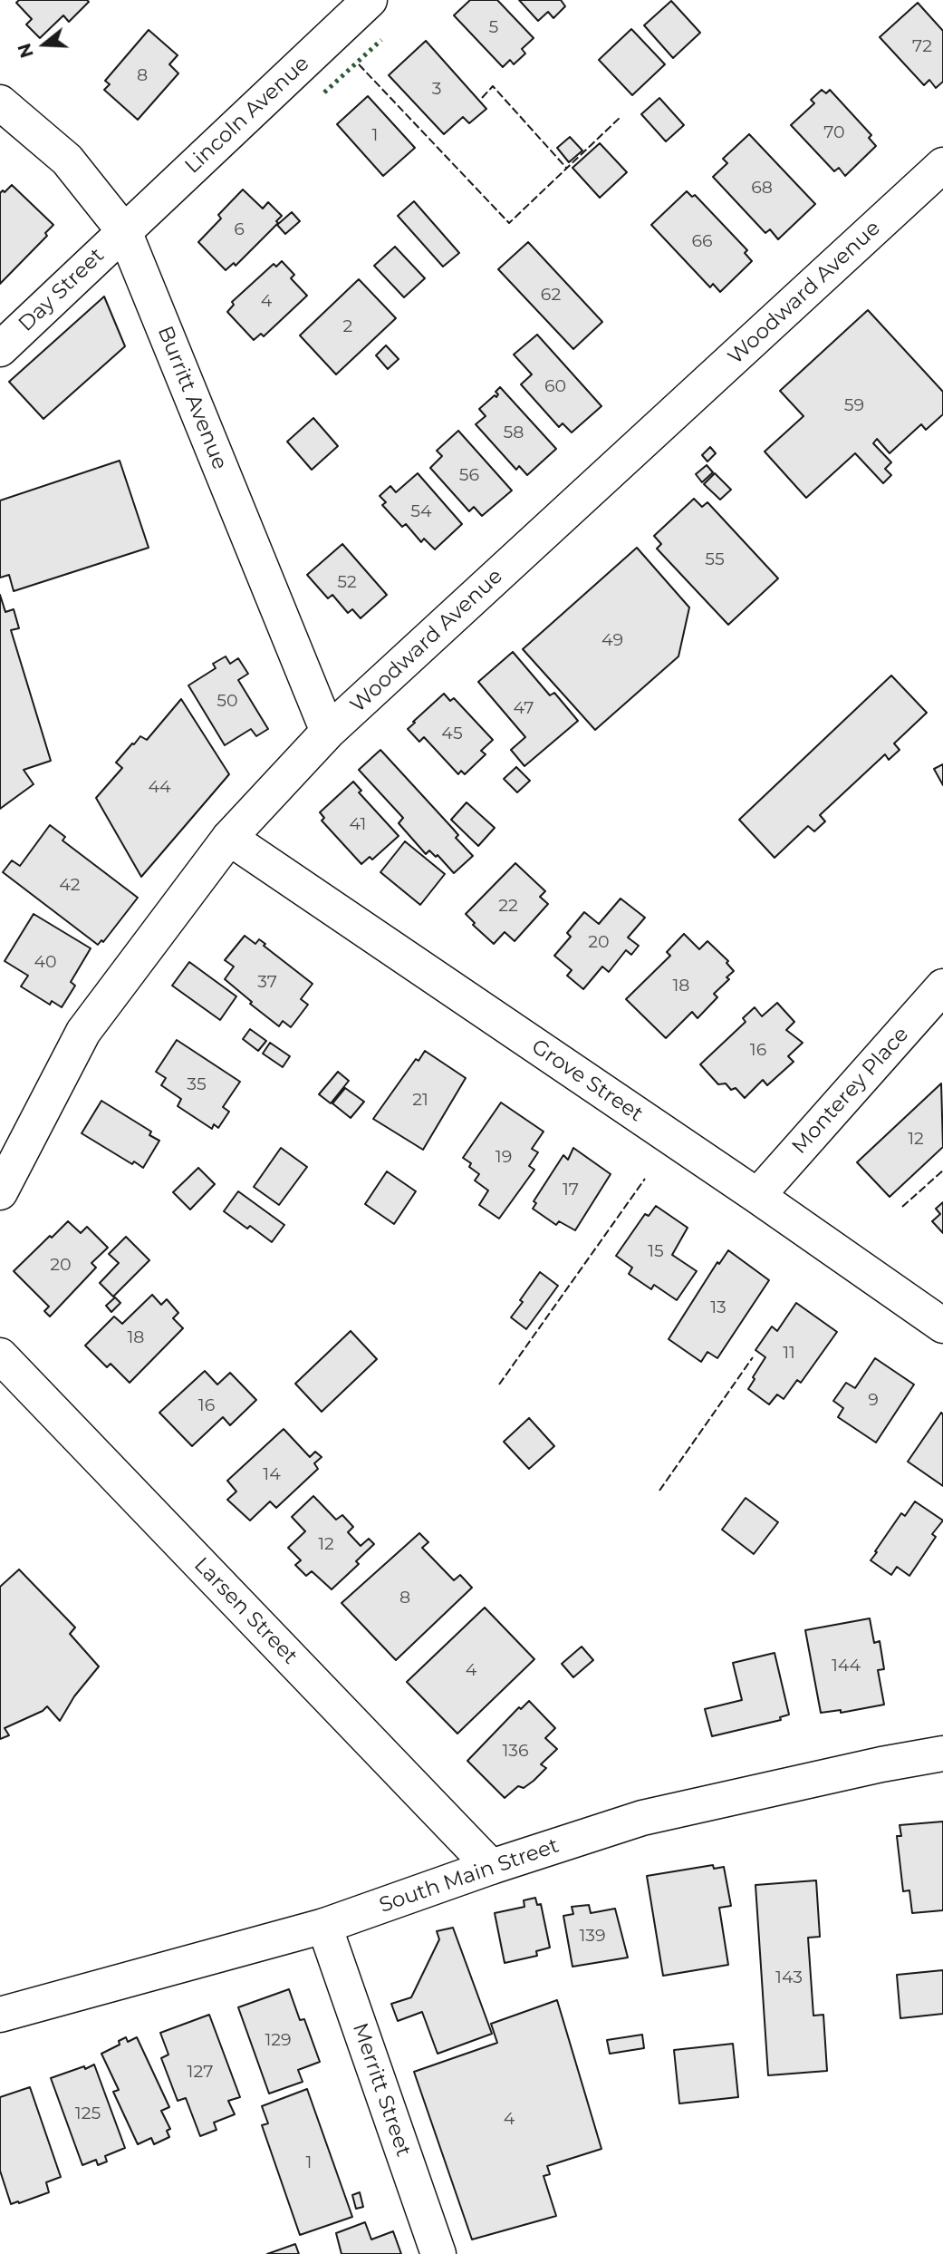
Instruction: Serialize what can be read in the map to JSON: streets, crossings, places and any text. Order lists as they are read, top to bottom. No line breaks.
{"streets":{"main road":["Lincoln Avenue","Day Street","Woodward Avenue","Burritt Avenue","Grove Street","Monterey Place","Larsen Street","South Main Street","Merritt Street"]},"crossings":[["Lincoln Avenue","Day Street"],["Lincoln Avenue","Burritt Avenue"],["Day Street","Burritt Avenue"],["Woodward Avenue","Burritt Avenue"],["Woodward Avenue","Grove Street"],["Grove Street","Monterey Place"],["Larsen Street","South Main Street"],["South Main Street","Merritt Street"]],"house_numbers":["5","72","8","3","70","1","68","6","66","62","4","2","60","59","58","56","54","55","52","49","50","47","45","44","41","42","22","20","40","37","18","16","35","21","12","19","17","15","20","13","18","11","9","16","14","12","8","144","4","136","139","143","129","127","125","4","1"],"north":"left"}
